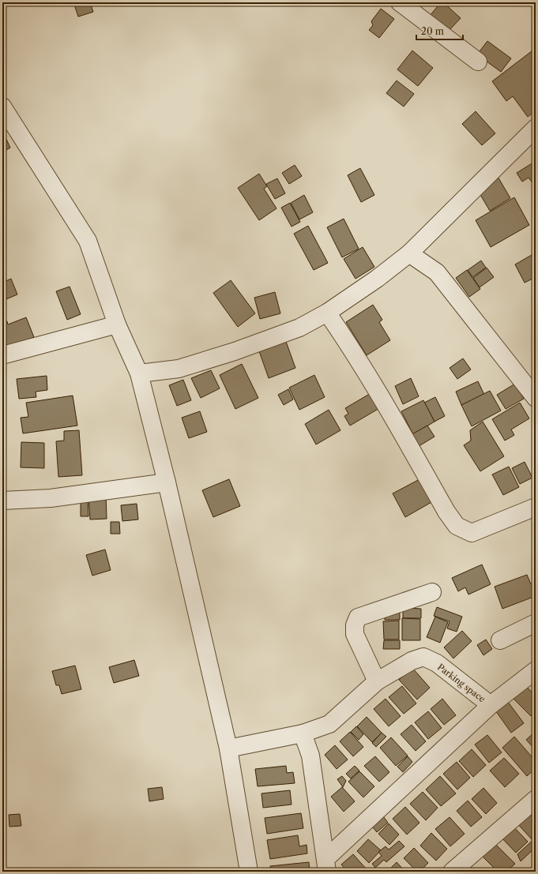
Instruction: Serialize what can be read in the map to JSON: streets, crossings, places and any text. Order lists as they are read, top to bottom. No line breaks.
{"streets":{"street":["Parking space"]},"scale_bar":"20 m"}
